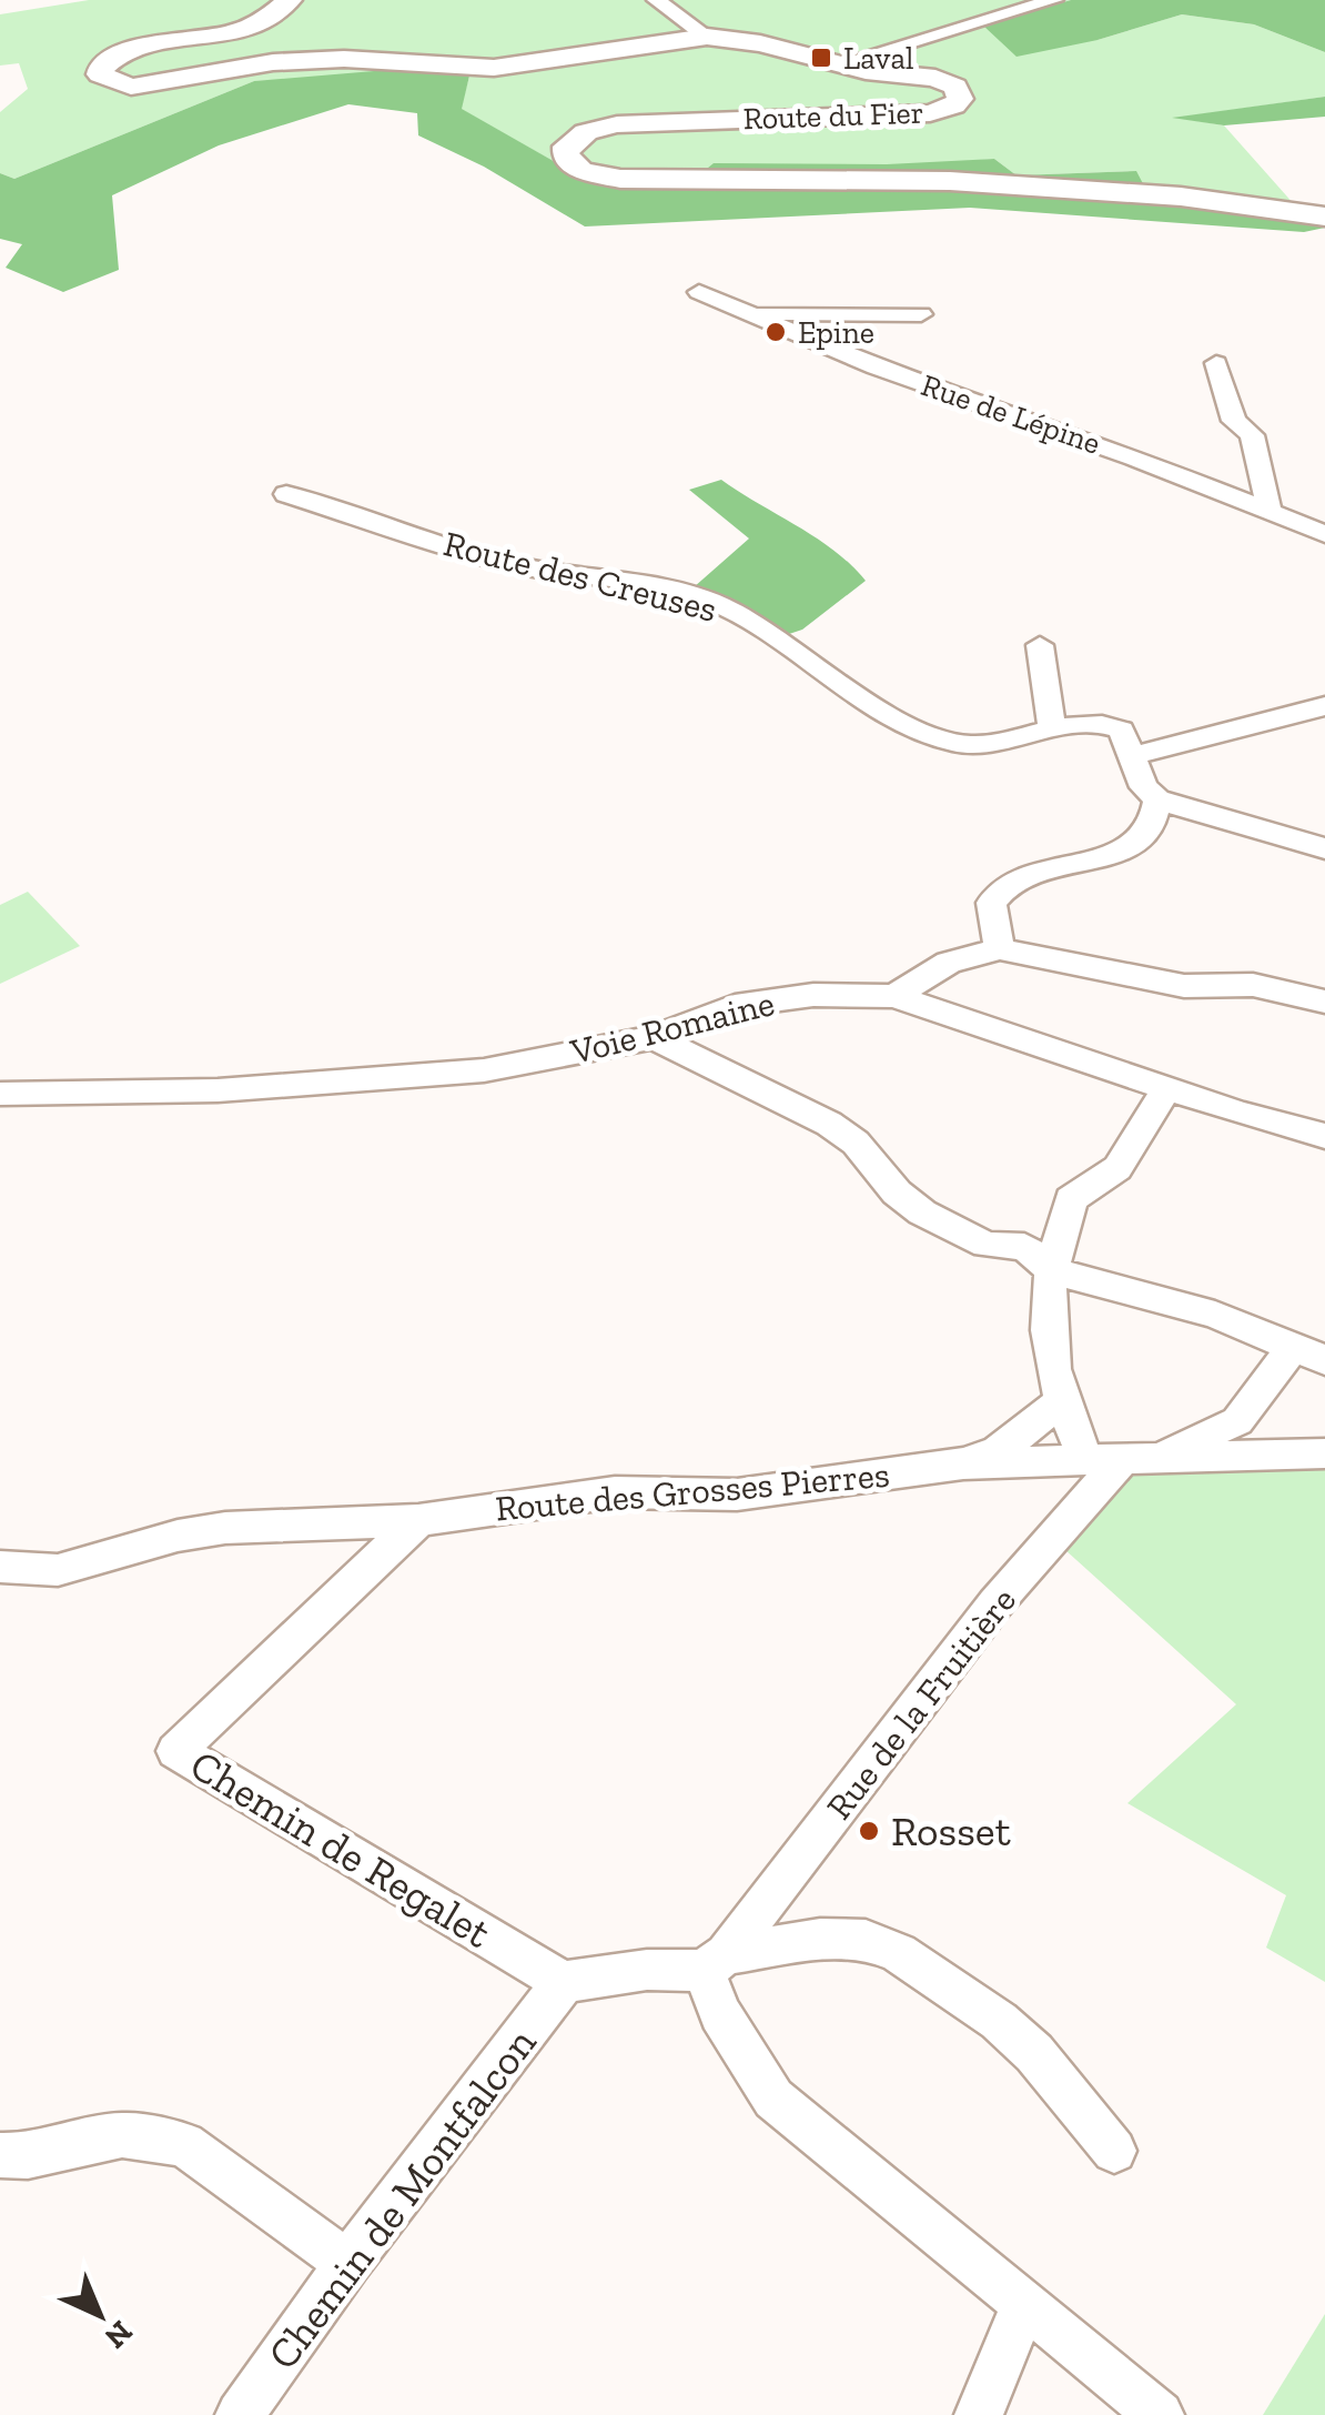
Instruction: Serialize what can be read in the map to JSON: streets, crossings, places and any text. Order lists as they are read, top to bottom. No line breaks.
{"streets":{"main road":["Route du Fier"],"street":["Rue de Lépine","Route des Creuses","Voie Romaine","Route des Grosses Pierres","Rue de la Fruitière","Chemin de Regalet","Chemin de Montfalcon"]},"crossings":[["Route des Grosses Pierres","Rue de la Fruitière"],["Route des Grosses Pierres","Chemin de Regalet"],["Chemin de Regalet","Chemin de Montfalcon"]],"places":{"transit":["Laval"],"other":["Epine","Rosset"]},"north":"bottom right"}
